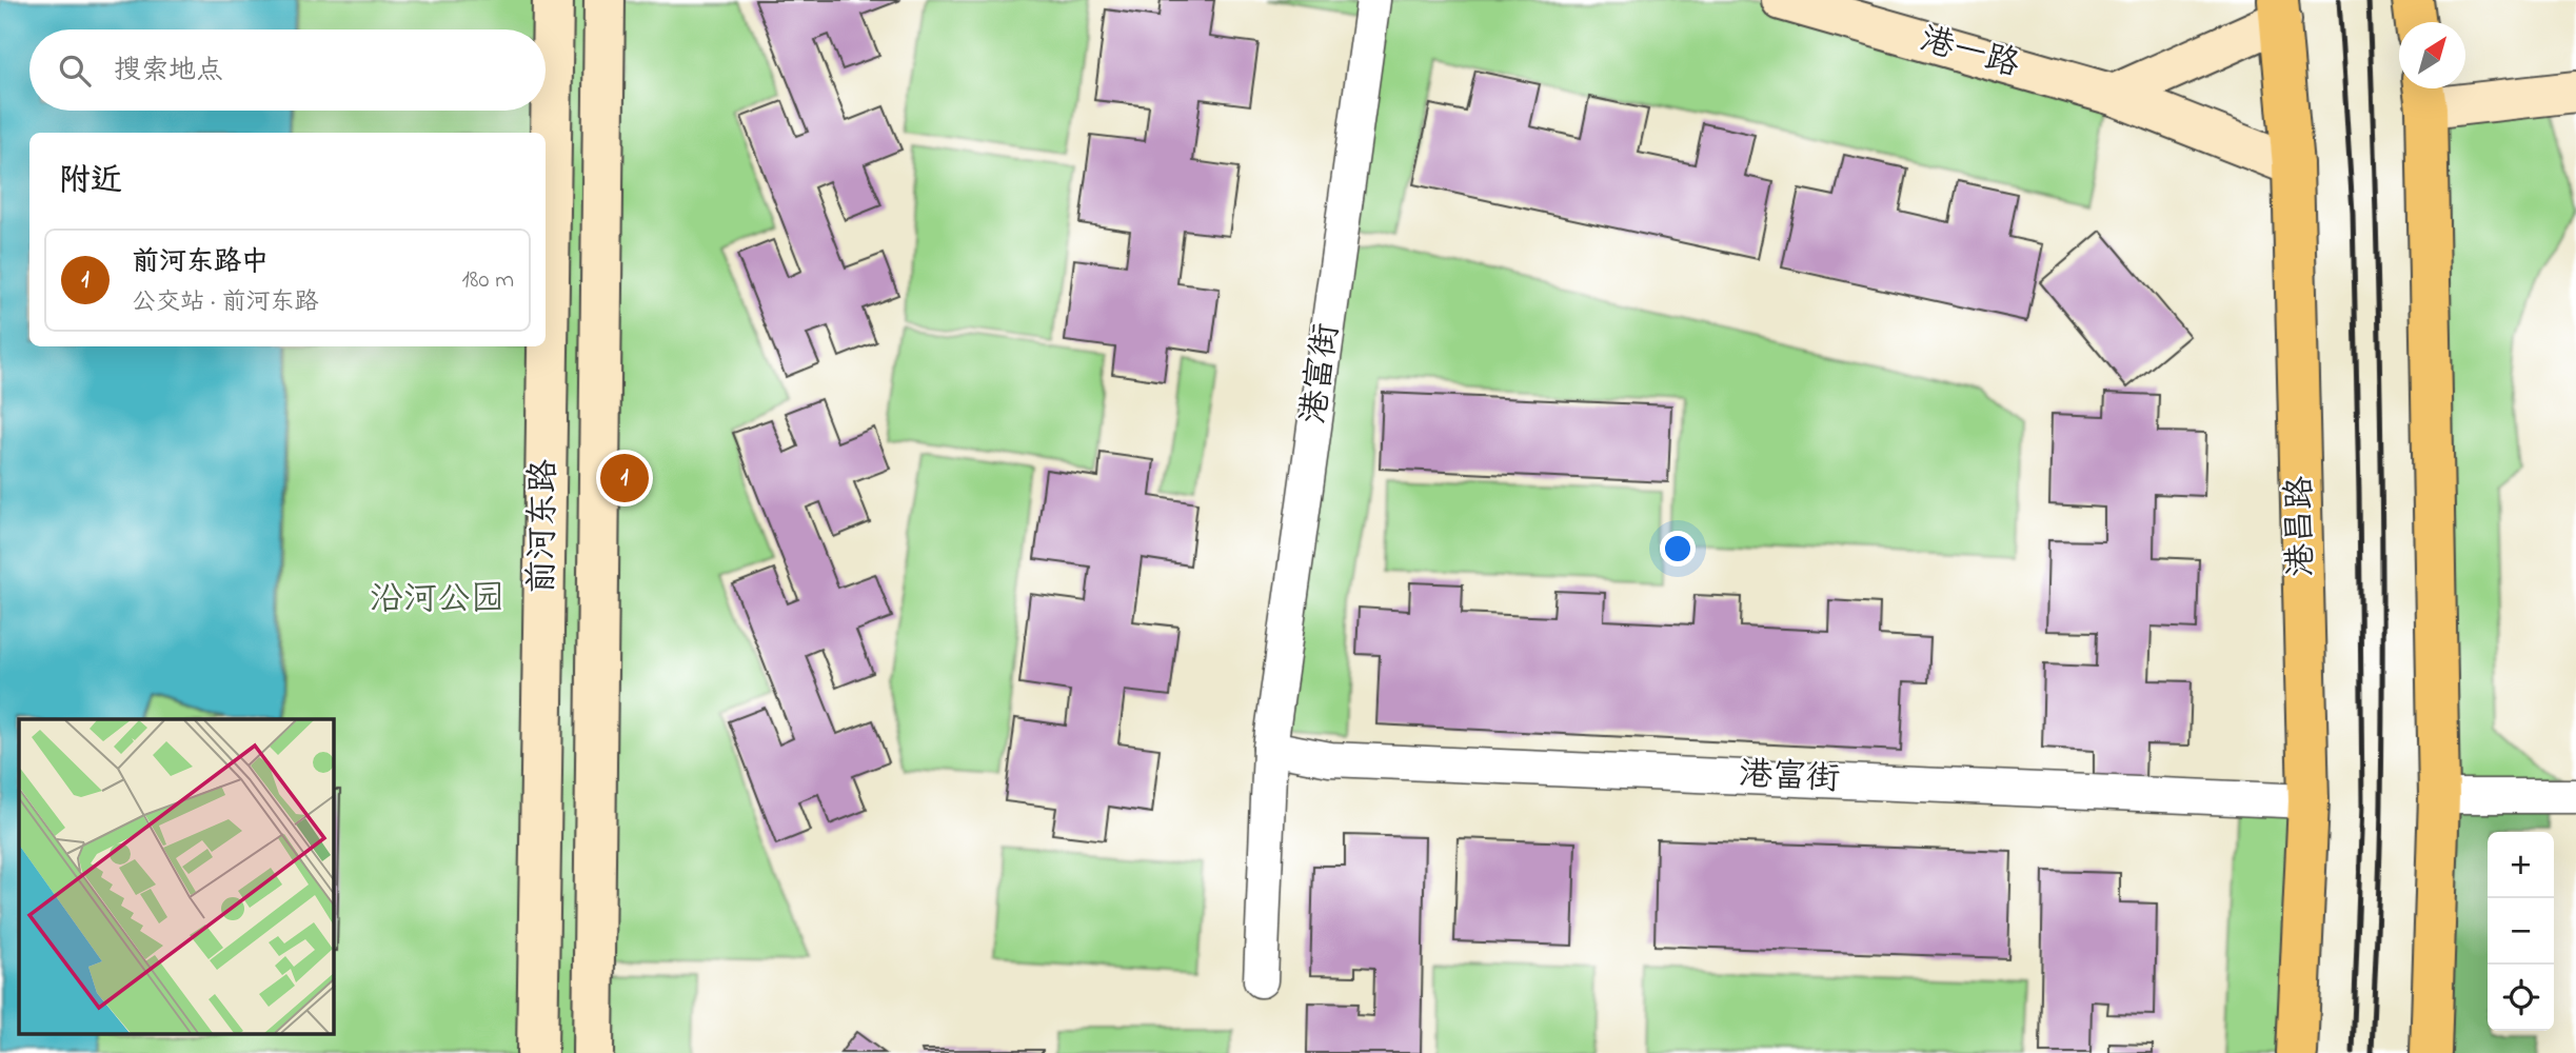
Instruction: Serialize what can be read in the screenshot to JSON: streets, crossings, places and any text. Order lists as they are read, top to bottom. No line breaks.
{"streets":{"main road":["港一路","前河东路","港昌路"],"street":["港富街"]},"crossings":[["港一路","港昌路"],["港富街","港昌路"]],"parks":["沿河公园"],"north":"top right","page":{"search":"搜索地点","heading":"附近","list":[{"mark":"1","name":"前河东路中","note":"公交站 · 前河东路","value":"180 m"}],"pins":"1","map_buttons":["+","−"]}}
